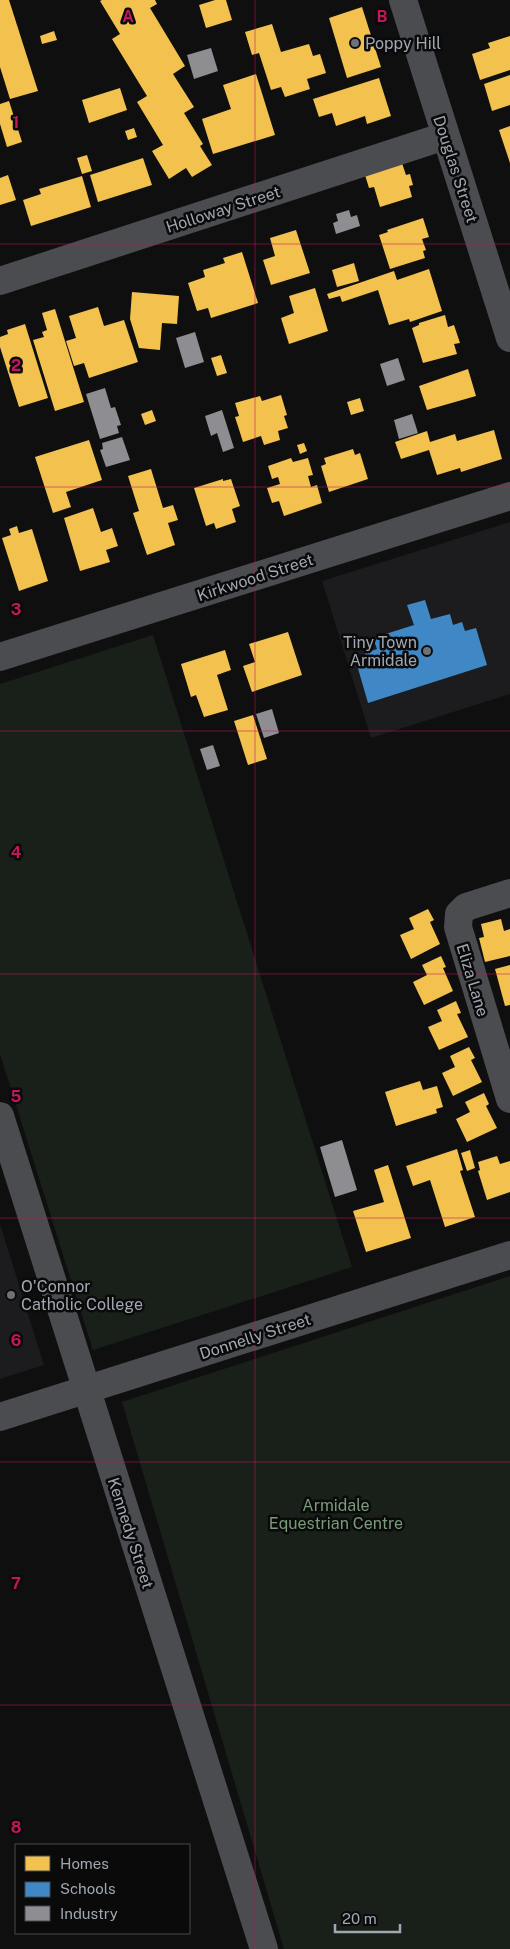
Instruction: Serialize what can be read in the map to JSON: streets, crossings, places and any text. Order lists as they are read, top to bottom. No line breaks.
{"streets":{"street":["Douglas Street","Holloway Street","Kirkwood Street","Eliza Lane","Donnelly Street","Kennedy Street"]},"crossings":[["Douglas Street","Holloway Street"],["Donnelly Street","Kennedy Street"]],"parks":["Armidale Equestrian Centre"],"places":["Poppy Hill","Tiny Town Armidale","O'Connor Catholic College"],"legend":["Homes","Schools","Industry"],"scale_bar":"20 m","grid":{"columns":["A","B"],"rows":["1","2","3","4","5","6","7","8"]}}
